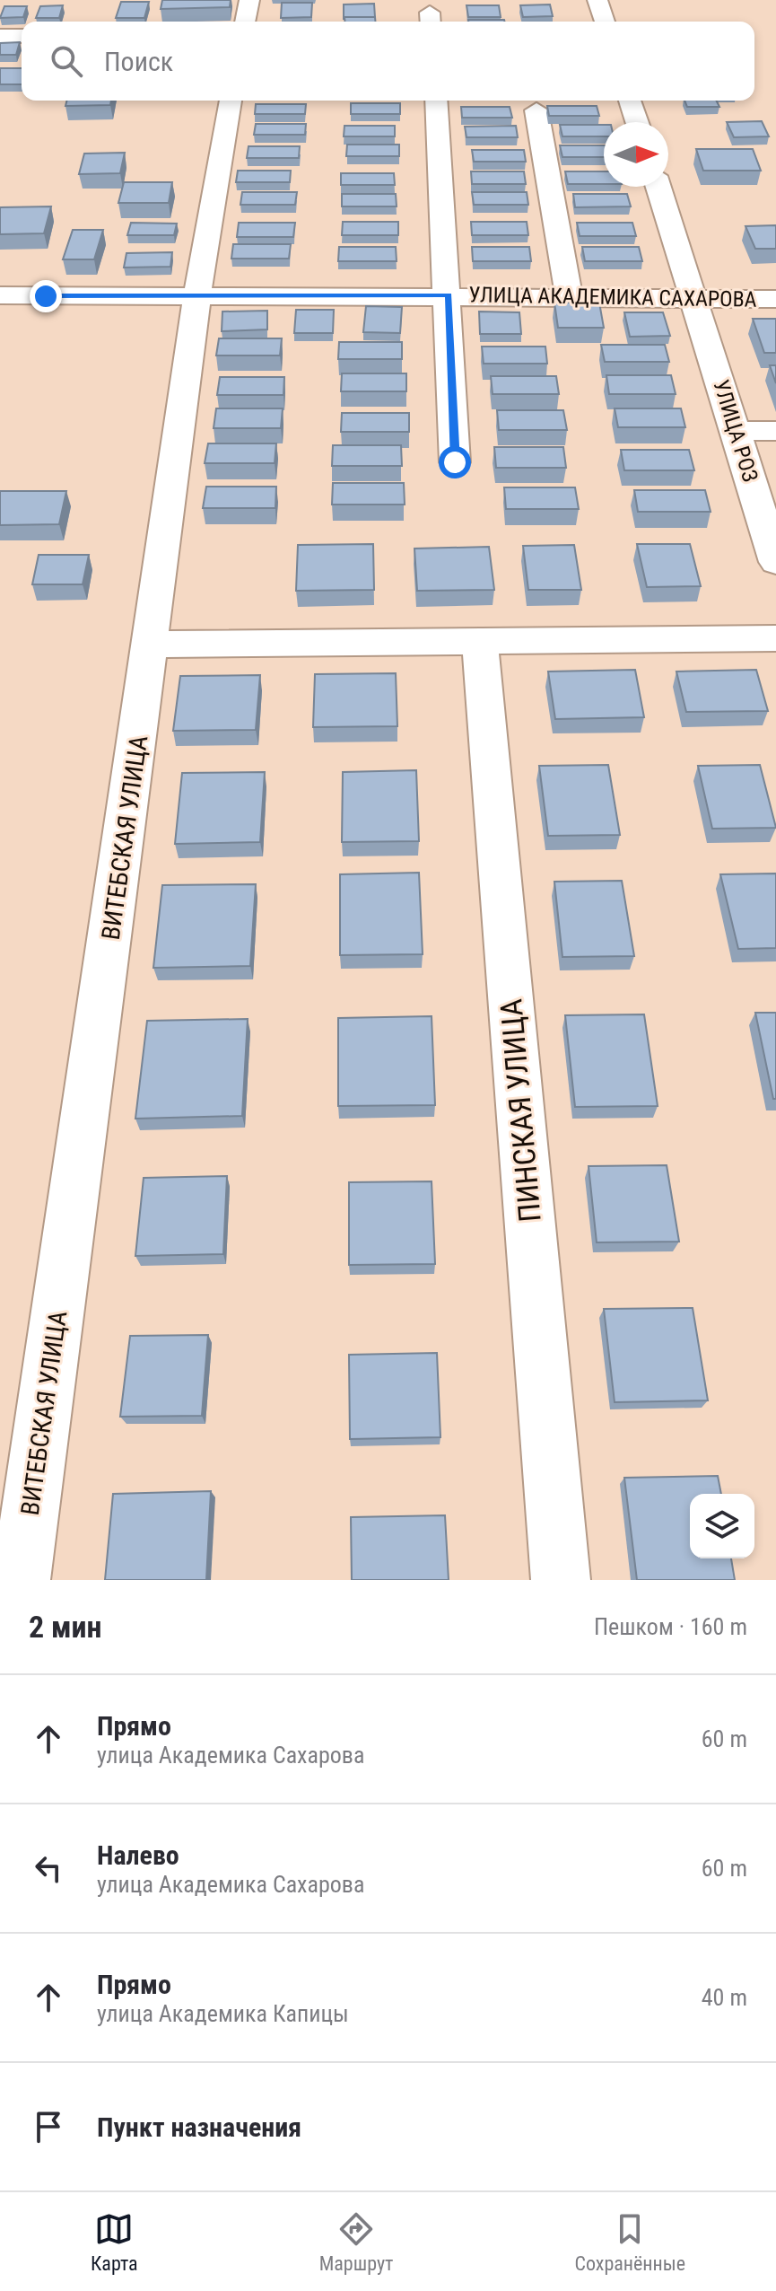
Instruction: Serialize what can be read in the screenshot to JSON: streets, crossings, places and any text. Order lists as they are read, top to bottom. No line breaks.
{"streets":{"street":["УЛИЦА АКАДЕМИКА САХАРОВА","УЛИЦА РОЗ","ВИТЕБСКАЯ УЛИЦА","ПИНСКАЯ УЛИЦА"]},"crossings":[["УЛИЦА АКАДЕМИКА САХАРОВА","УЛИЦА РОЗ"],["УЛИЦА АКАДЕМИКА САХАРОВА","ВИТЕБСКАЯ УЛИЦА"]],"north":"right","page":{"search":"Поиск","heading":["2 мин","Пешком · 160 m"],"list":[["Прямо","улица Академика Сахарова","60 m"],["Налево","улица Академика Сахарова","60 m"],["Прямо","улица Академика Капицы","40 m"],"Пункт назначения"],"nav":["Карта","Маршрут","Сохранённые"]}}
